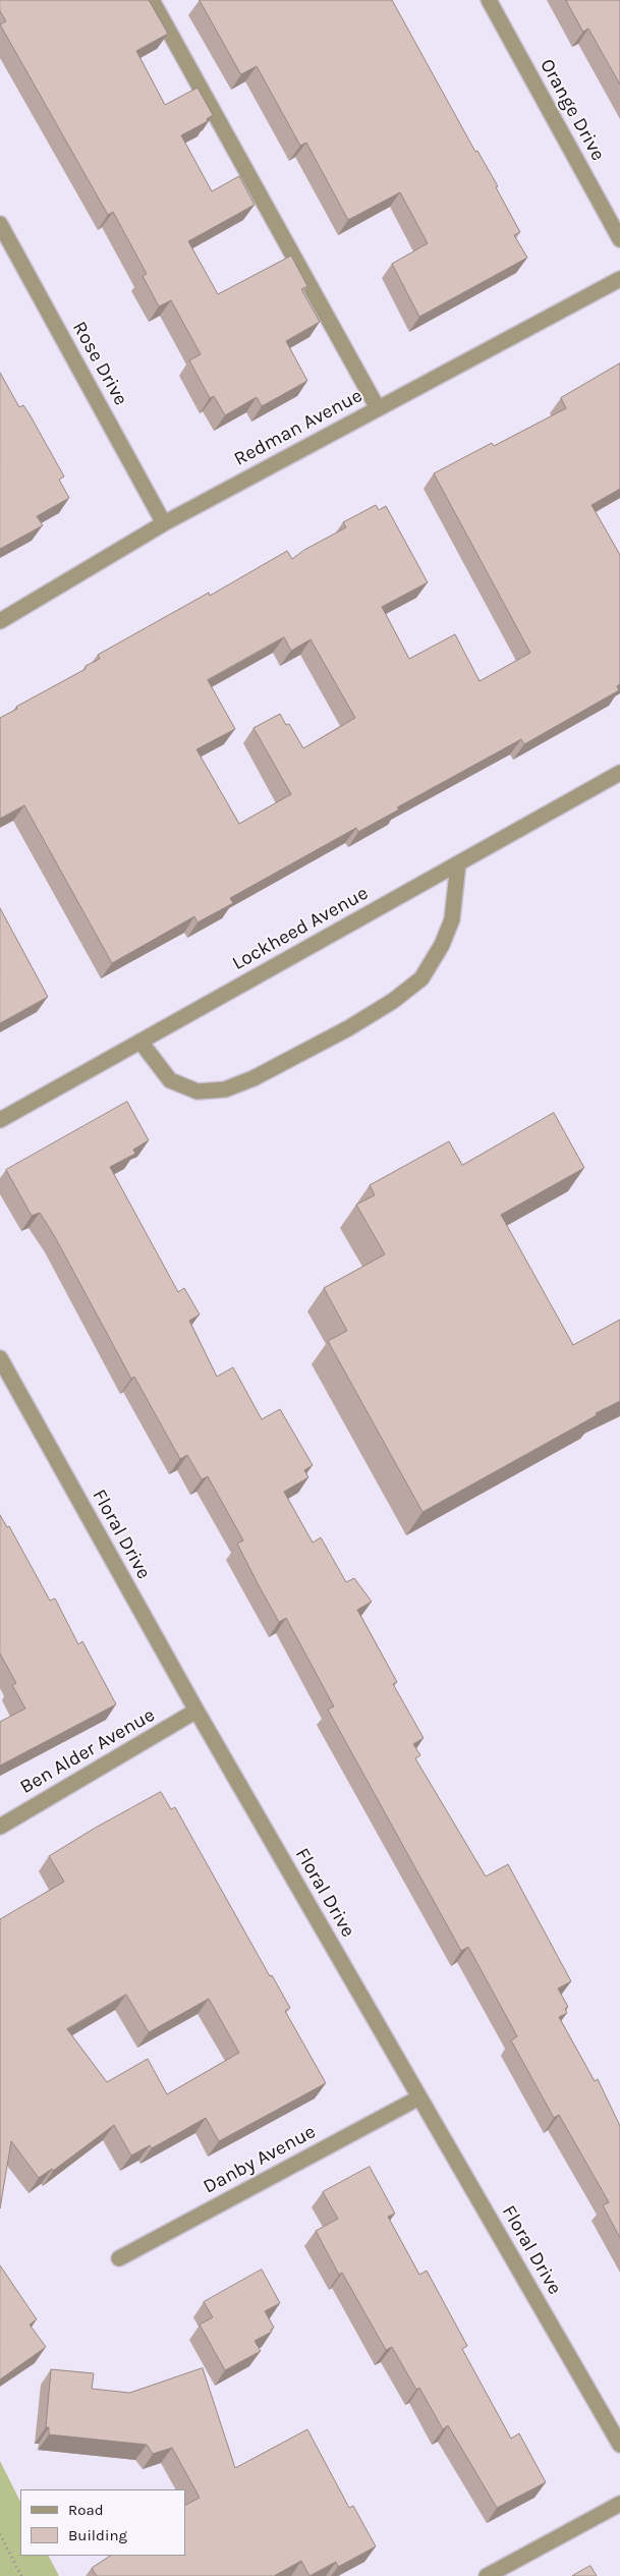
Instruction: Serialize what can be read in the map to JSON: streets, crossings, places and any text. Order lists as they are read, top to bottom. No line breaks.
{"streets":{"street":["Orange Drive","Rose Drive","Redman Avenue","Lockheed Avenue","Floral Drive","Ben Alder Avenue","Danby Avenue"]},"crossings":[["Rose Drive","Redman Avenue"],["Floral Drive","Ben Alder Avenue"],["Floral Drive","Danby Avenue"]],"legend":["Road","Building"]}
